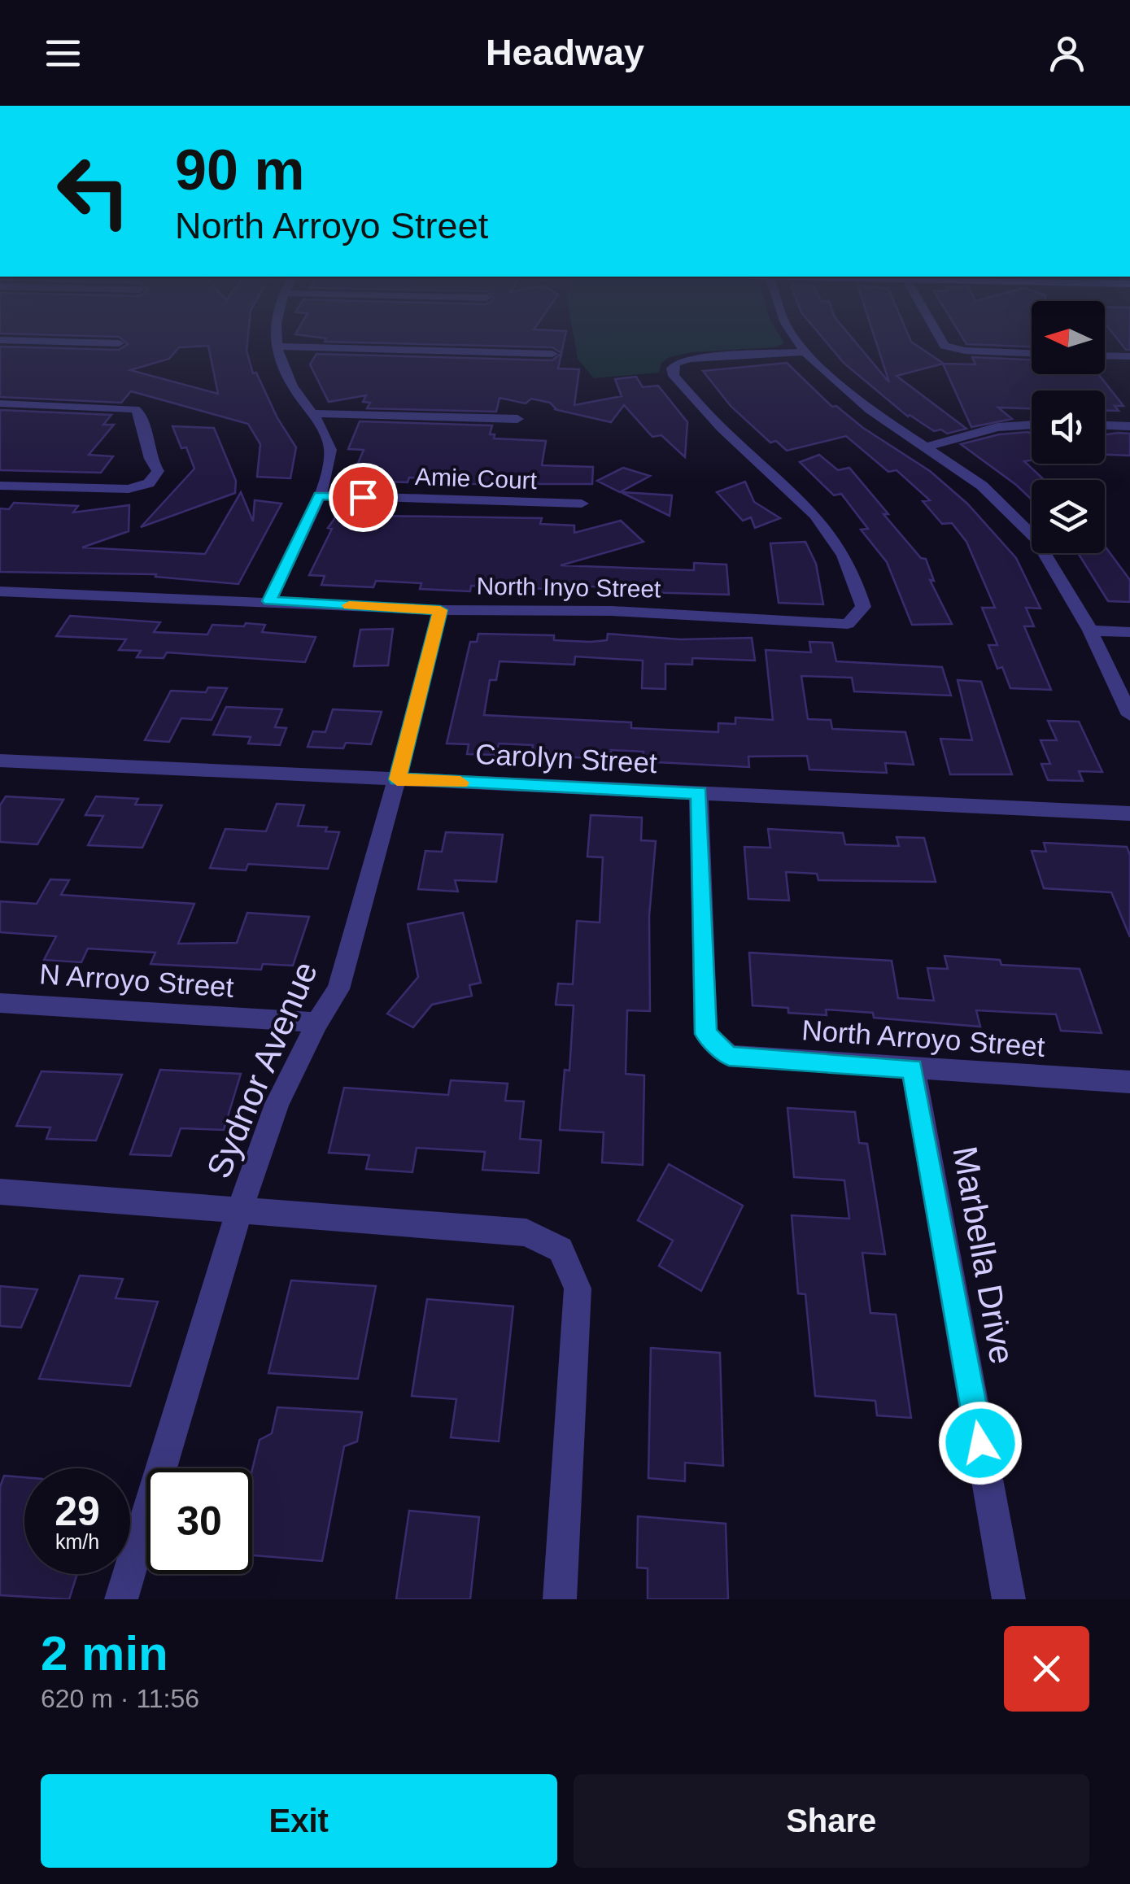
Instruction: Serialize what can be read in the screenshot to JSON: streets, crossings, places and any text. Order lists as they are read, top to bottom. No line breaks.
{"streets":{"street":["Amie Court","North Inyo Street","Carolyn Street","N Arroyo Street","North Arroyo Street","Sydnor Avenue","Marbella Drive"]},"crossings":[["North Inyo Street","Sydnor Avenue"],["Carolyn Street","North Arroyo Street"],["Carolyn Street","Sydnor Avenue"],["N Arroyo Street","Sydnor Avenue"],["North Arroyo Street","Marbella Drive"]],"north":"left","page":{"header":"Headway","turn":["90 m","North Arroyo Street"],"speed":"29 km/h","limit":"30","heading":["2 min","620 m · 11:56"],"buttons":["Exit","Share"]}}
